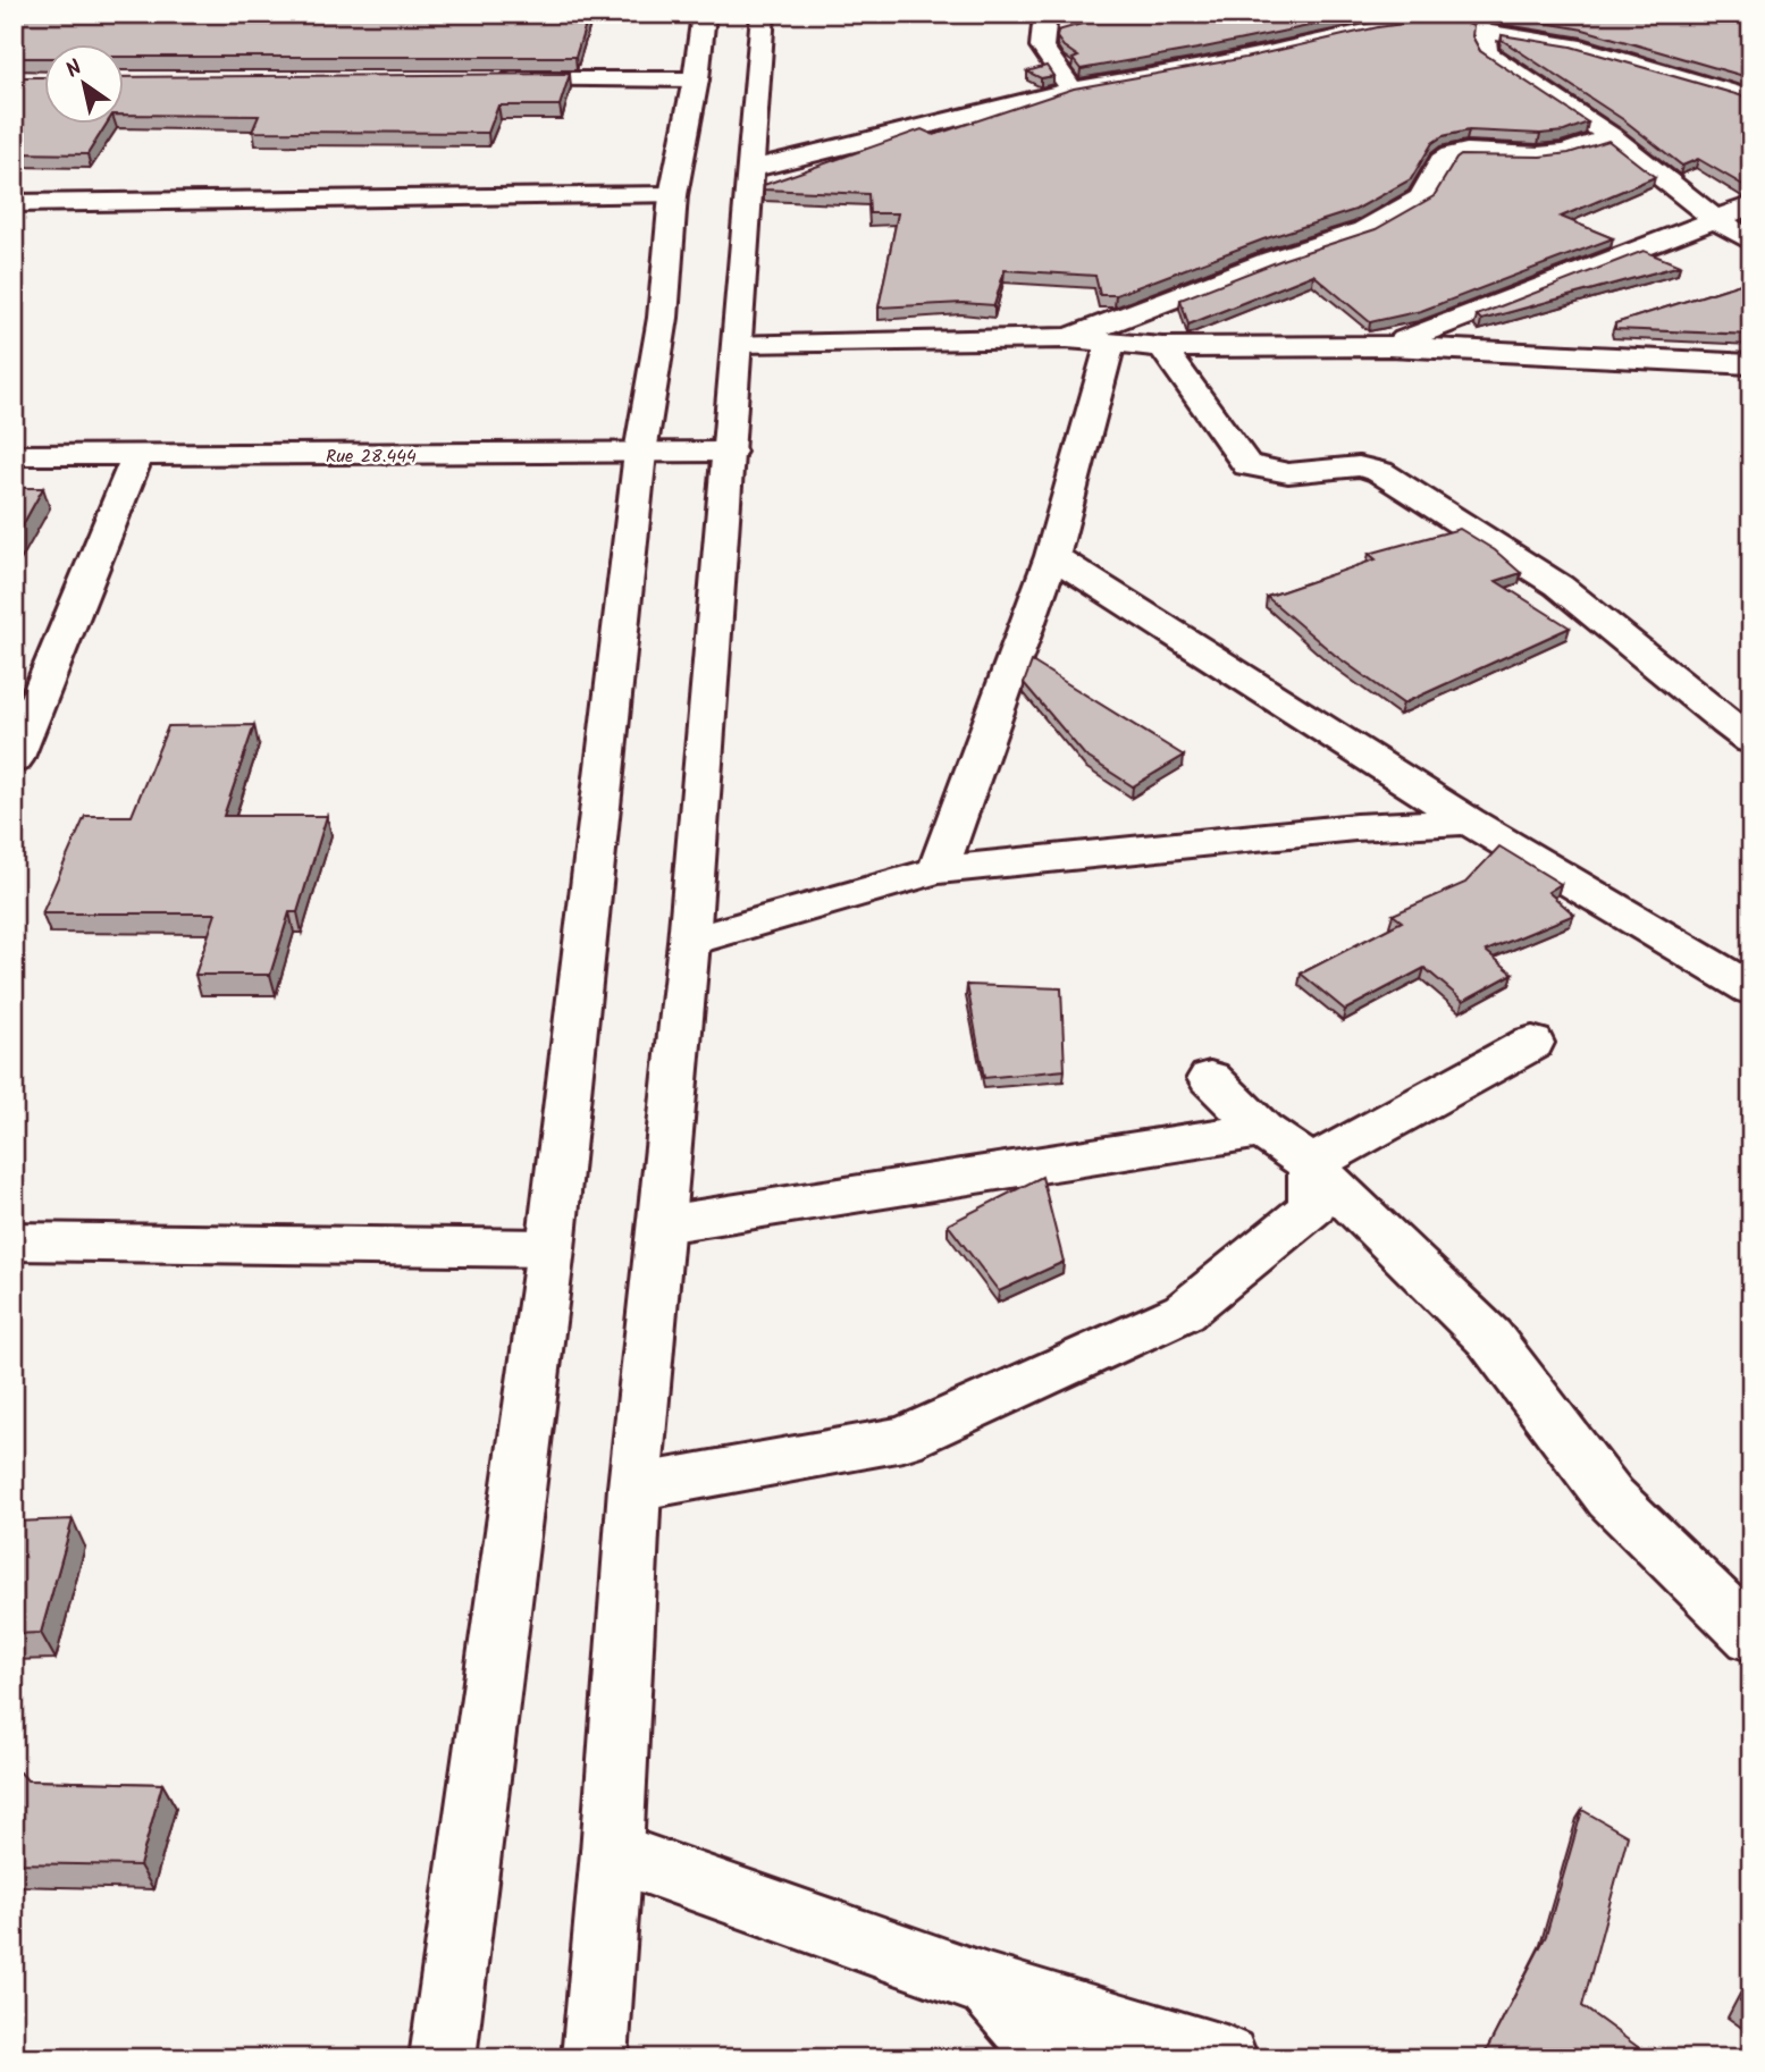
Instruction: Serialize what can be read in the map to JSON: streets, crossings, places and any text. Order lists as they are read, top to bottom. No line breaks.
{"streets":{"street":["Rue 28.444"]},"north":"top left"}
